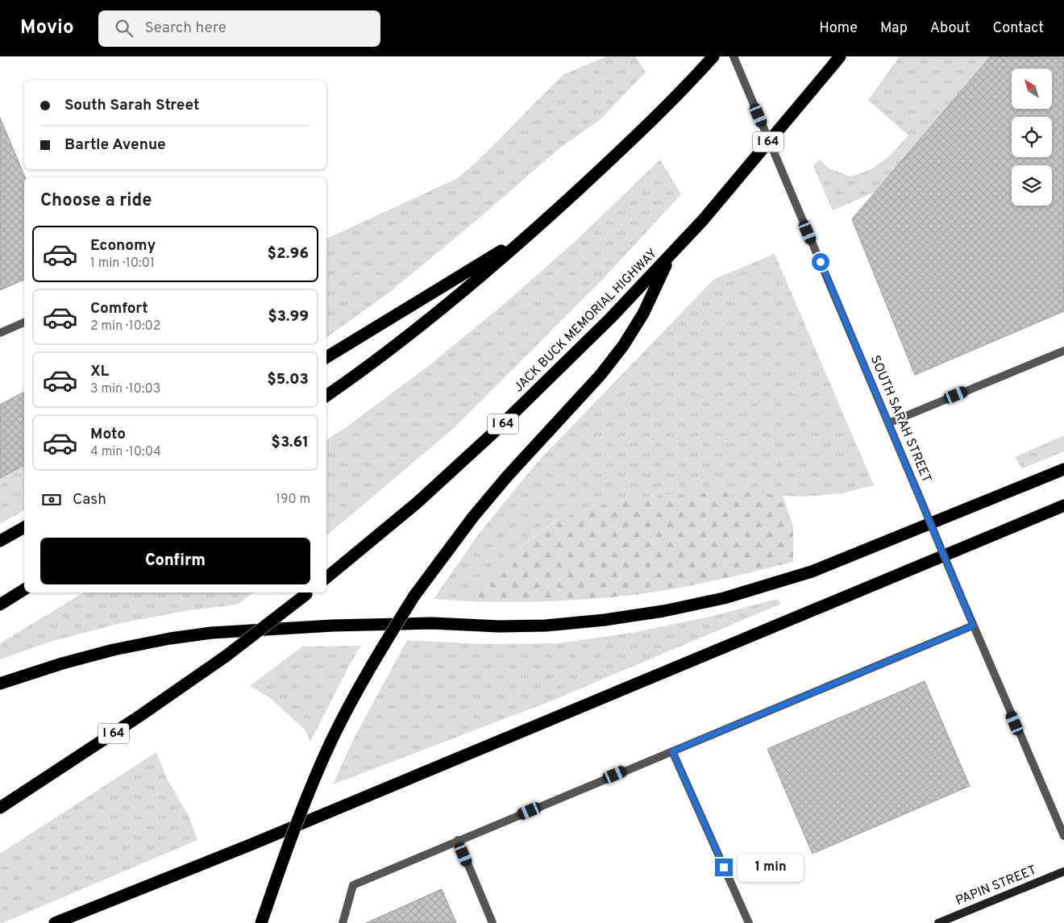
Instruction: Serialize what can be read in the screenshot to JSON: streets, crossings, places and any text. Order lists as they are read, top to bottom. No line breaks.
{"streets":{"highway":["I 64","JACK BUCK MEMORIAL HIGHWAY"],"street":["SOUTH SARAH STREET","PAPIN STREET"]},"north":"top left","page":{"header":"Movio","search":"Search here","nav":["Home","Map","About","Contact"],"banner":["South Sarah Street","Bartle Avenue"],"heading":"Choose a ride","list":[{"name":"Economy","note":"1 min · 10:01","value":"$2.96"},{"name":"Comfort","note":"2 min · 10:02","value":"$3.99"},{"name":"XL","note":"3 min · 10:03","value":"$5.03"},{"name":"Moto","note":"4 min · 10:04","value":"$3.61"}],"pay":["Cash","190 m"],"buttons":"Confirm","bubble":"1 min"}}
